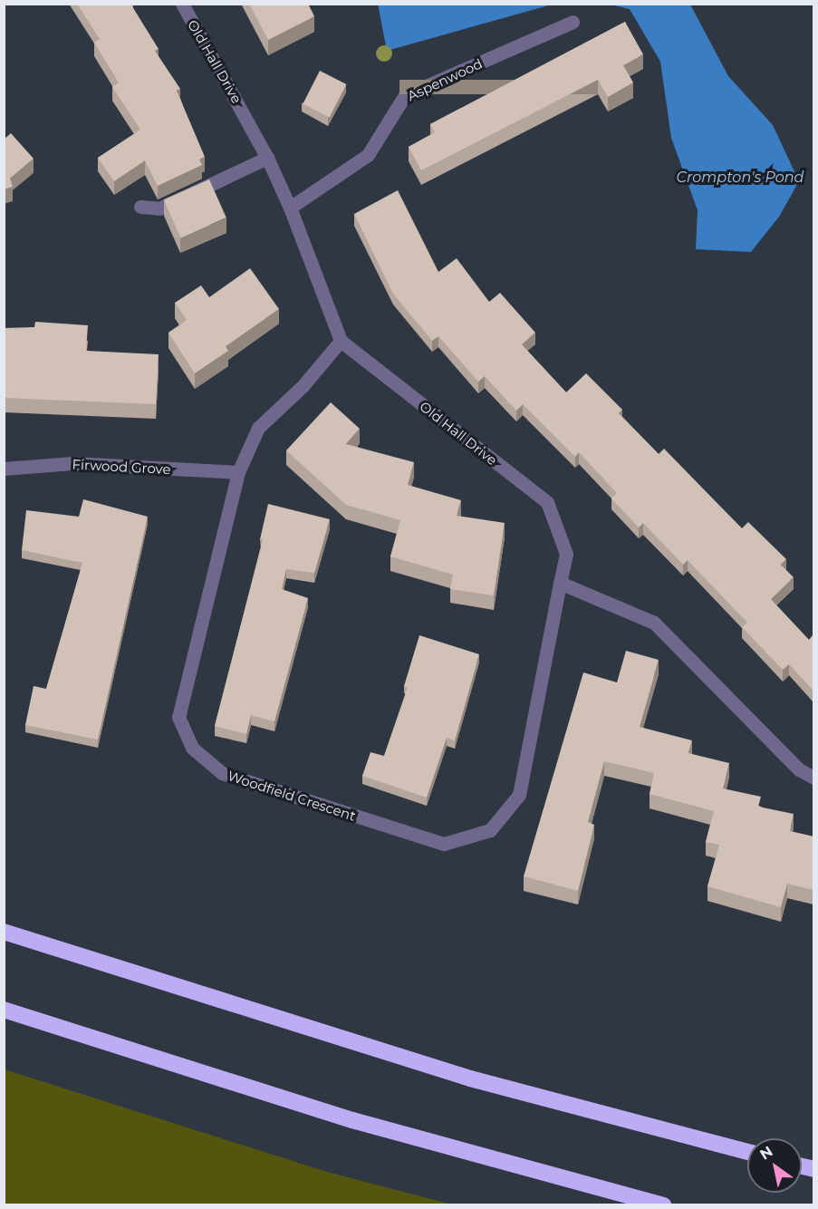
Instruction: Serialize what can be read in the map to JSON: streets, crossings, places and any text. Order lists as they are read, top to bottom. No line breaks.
{"streets":{"street":["Old Hall Drive","Aspenwood","Firwood Grove","Woodfield Crescent"]},"crossings":[["Old Hall Drive","Aspenwood"],["Old Hall Drive","Woodfield Crescent"],["Firwood Grove","Woodfield Crescent"]],"water":["Crompton's Pond"],"north":"top left"}
